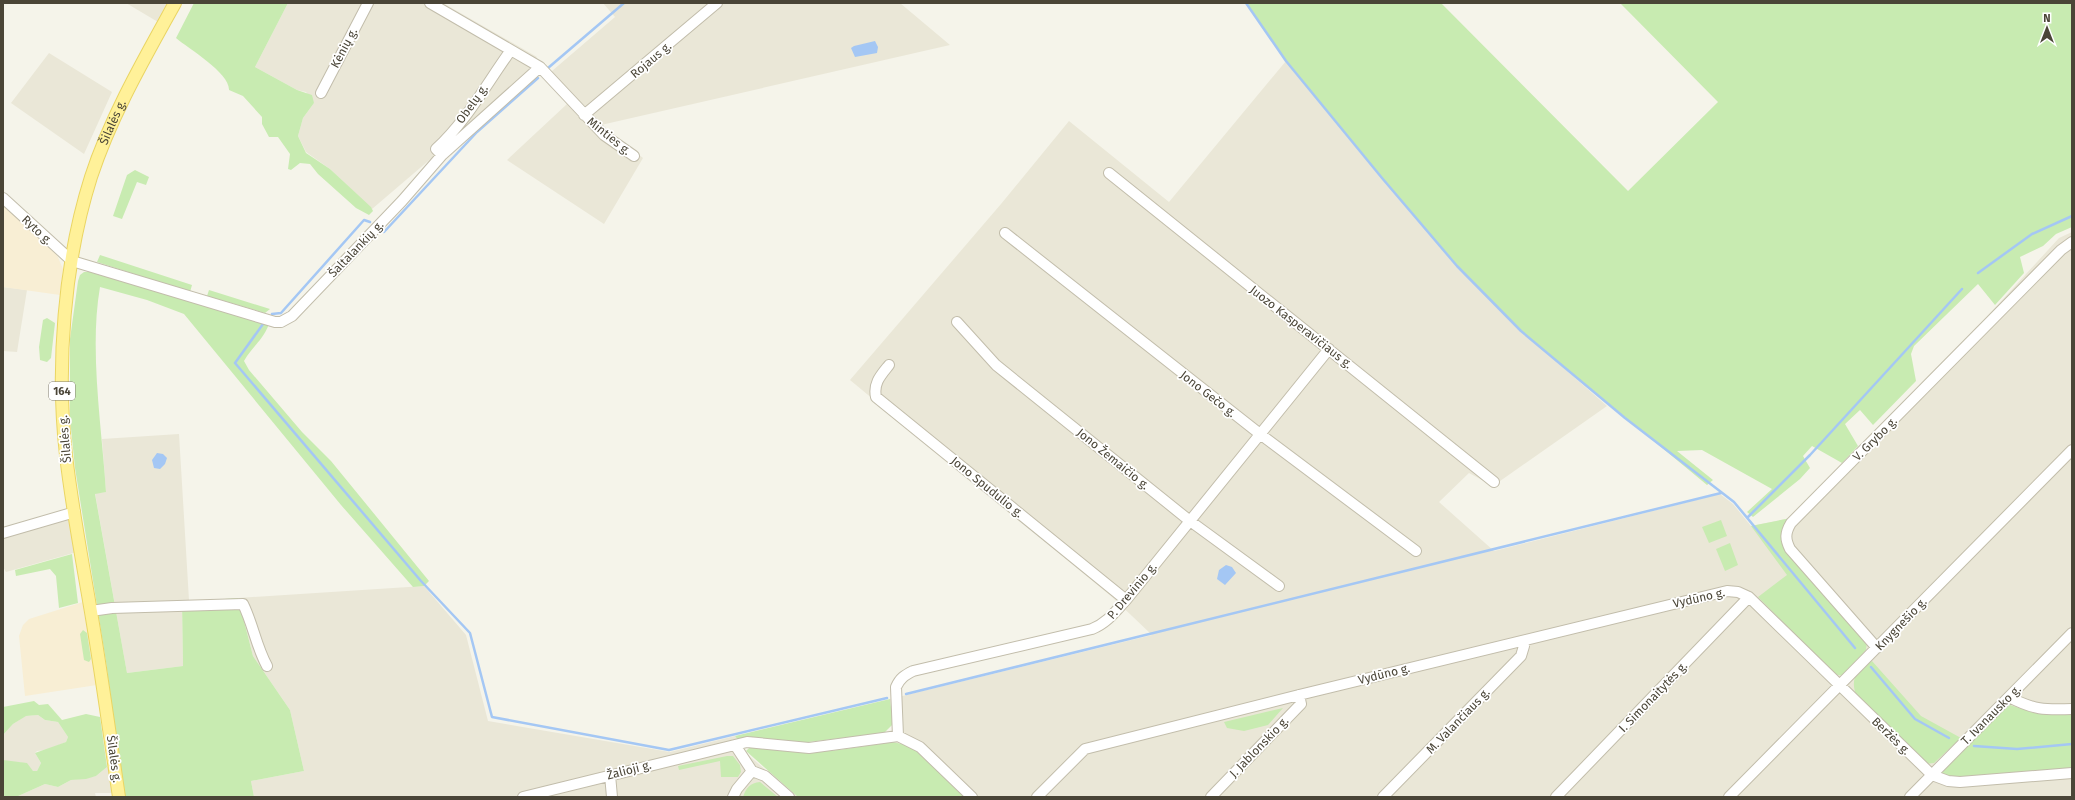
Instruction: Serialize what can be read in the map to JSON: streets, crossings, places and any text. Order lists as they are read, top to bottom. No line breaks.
{"streets":{"main road":["Šilalės g.","164"],"street":["Kėnių g.","Rojaus g.","Obelų g.","Minties g.","Ryto g.","Šaltalankių g.","Juozo Kasperavičiaus g.","Jono Gečo g.","V. Grybo g.","Jono Žemaičio g.","Jono Spudulio g.","P. Drevinio g.","Vydūno g.","Knygnešio g.","I. Simonaitytės g.","T. Ivanausko g.","M. Valančiaus g.","Beržės g.","J. Jablonskio g.","Žalioji g."]},"crossings":[["Rojaus g.","Minties g."],["Obelų g.","Šaltalankių g."],["Šilalės g.","Ryto g."],["Šilalės g.","Šaltalankių g."],["Ryto g.","Šaltalankių g."],["Juozo Kasperavičiaus g.","P. Drevinio g."],["Jono Gečo g.","P. Drevinio g."],["V. Grybo g.","Knygnešio g."],["Jono Žemaičio g.","P. Drevinio g."],["Jono Spudulio g.","P. Drevinio g."],["P. Drevinio g.","Žalioji g."],["Vydūno g.","I. Simonaitytės g."],["Vydūno g.","M. Valančiaus g."],["Vydūno g.","Beržės g."],["Vydūno g.","J. Jablonskio g."],["Knygnešio g.","Beržės g."],["I. Simonaitytės g.","Beržės g."],["T. Ivanausko g.","Beržės g."]],"north":"top"}
